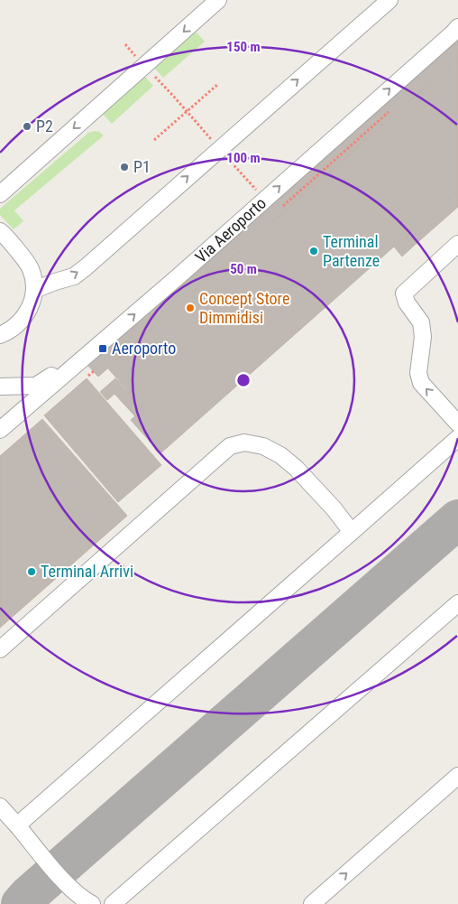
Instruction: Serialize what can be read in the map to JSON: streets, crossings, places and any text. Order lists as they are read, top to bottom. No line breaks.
{"streets":{"lane":["Via Aeroporto"]},"places":{"other":["P2","P1","Terminal Partenze","Concept Store Dimmidisi","Terminal Arrivi"],"transit":["Aeroporto"]},"rings":["150 m","100 m","50 m"]}
